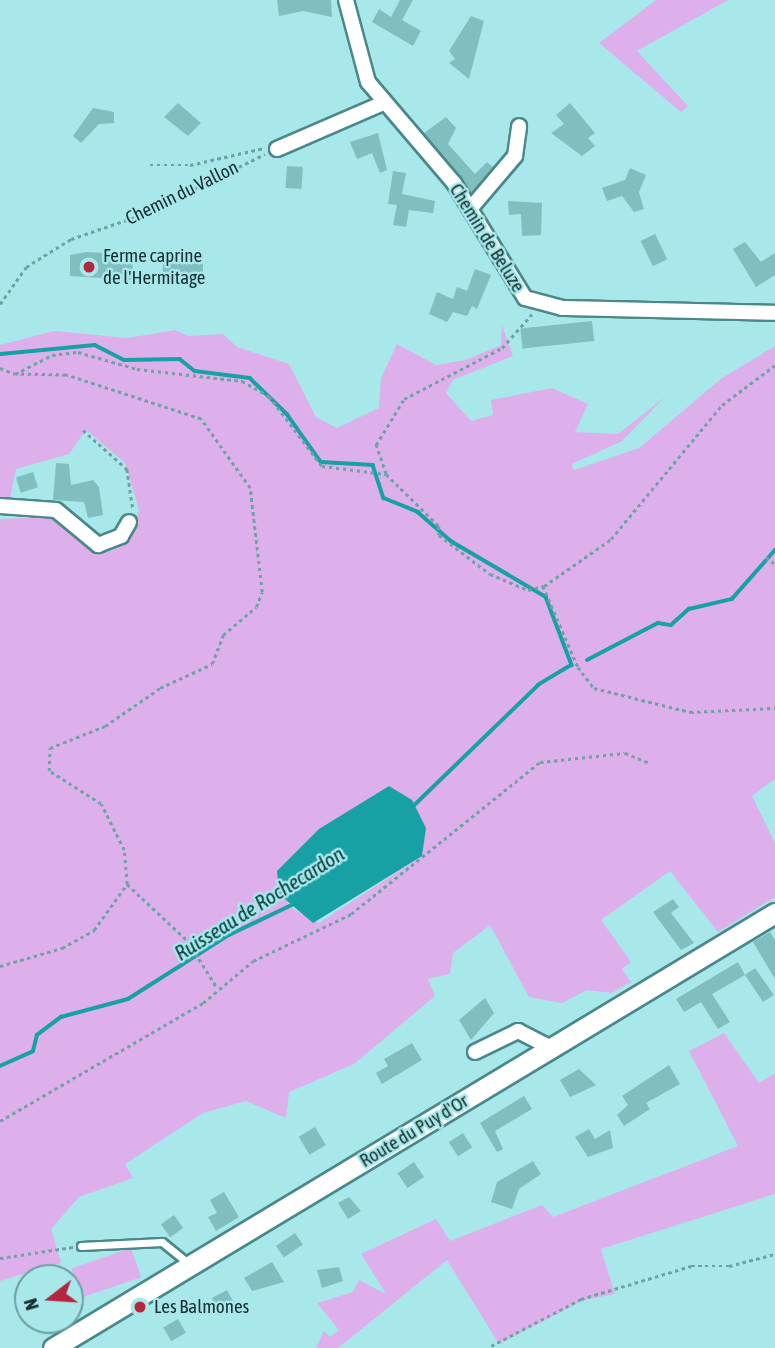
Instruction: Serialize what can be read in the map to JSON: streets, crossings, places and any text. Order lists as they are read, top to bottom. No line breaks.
{"streets":{"main road":["Route du Puy d'Or"],"street":["Chemin de Beluze"],"path":["Chemin du Vallon"]},"water":["Ruisseau de Rochecardon"],"places":["Ferme caprine de l'Hermitage","Les Balmones"],"north":"left"}
